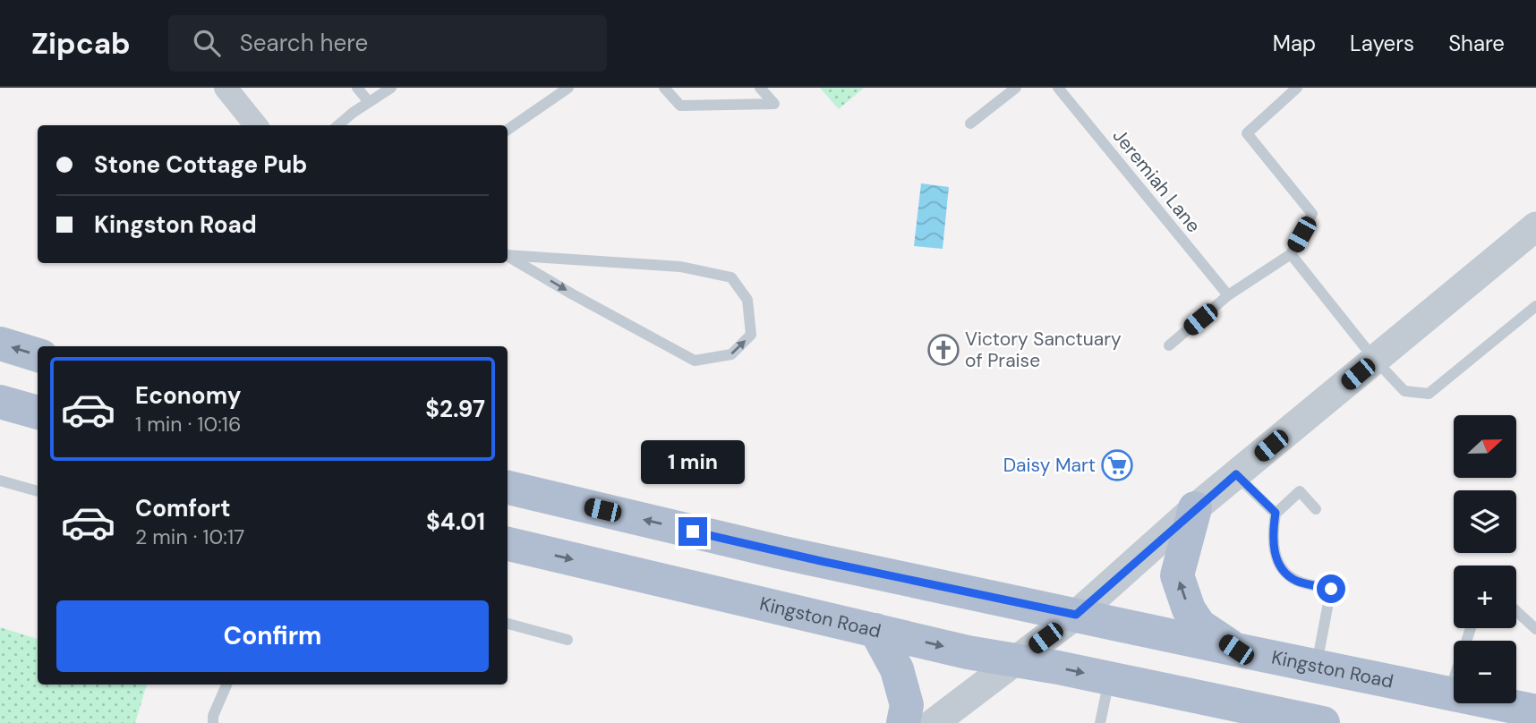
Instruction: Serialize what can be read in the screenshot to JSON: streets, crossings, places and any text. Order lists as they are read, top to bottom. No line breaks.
{"streets":{"main road":["Kingston Road"],"lane":["Jeremiah Lane"]},"places":{"church":["Victory Sanctuary of Praise"],"supermarket":["Daisy Mart"]},"north":"right","page":{"header":"Zipcab","search":"Search here","nav":["Map","Layers","Share"],"banner":["Stone Cottage Pub","Kingston Road"],"list":[{"name":"Economy","note":"1 min · 10:16","value":"$2.97"},{"name":"Comfort","note":"2 min · 10:17","value":"$4.01"}],"map_buttons":["+","−"],"bubble":"1 min","buttons":"Confirm"}}
